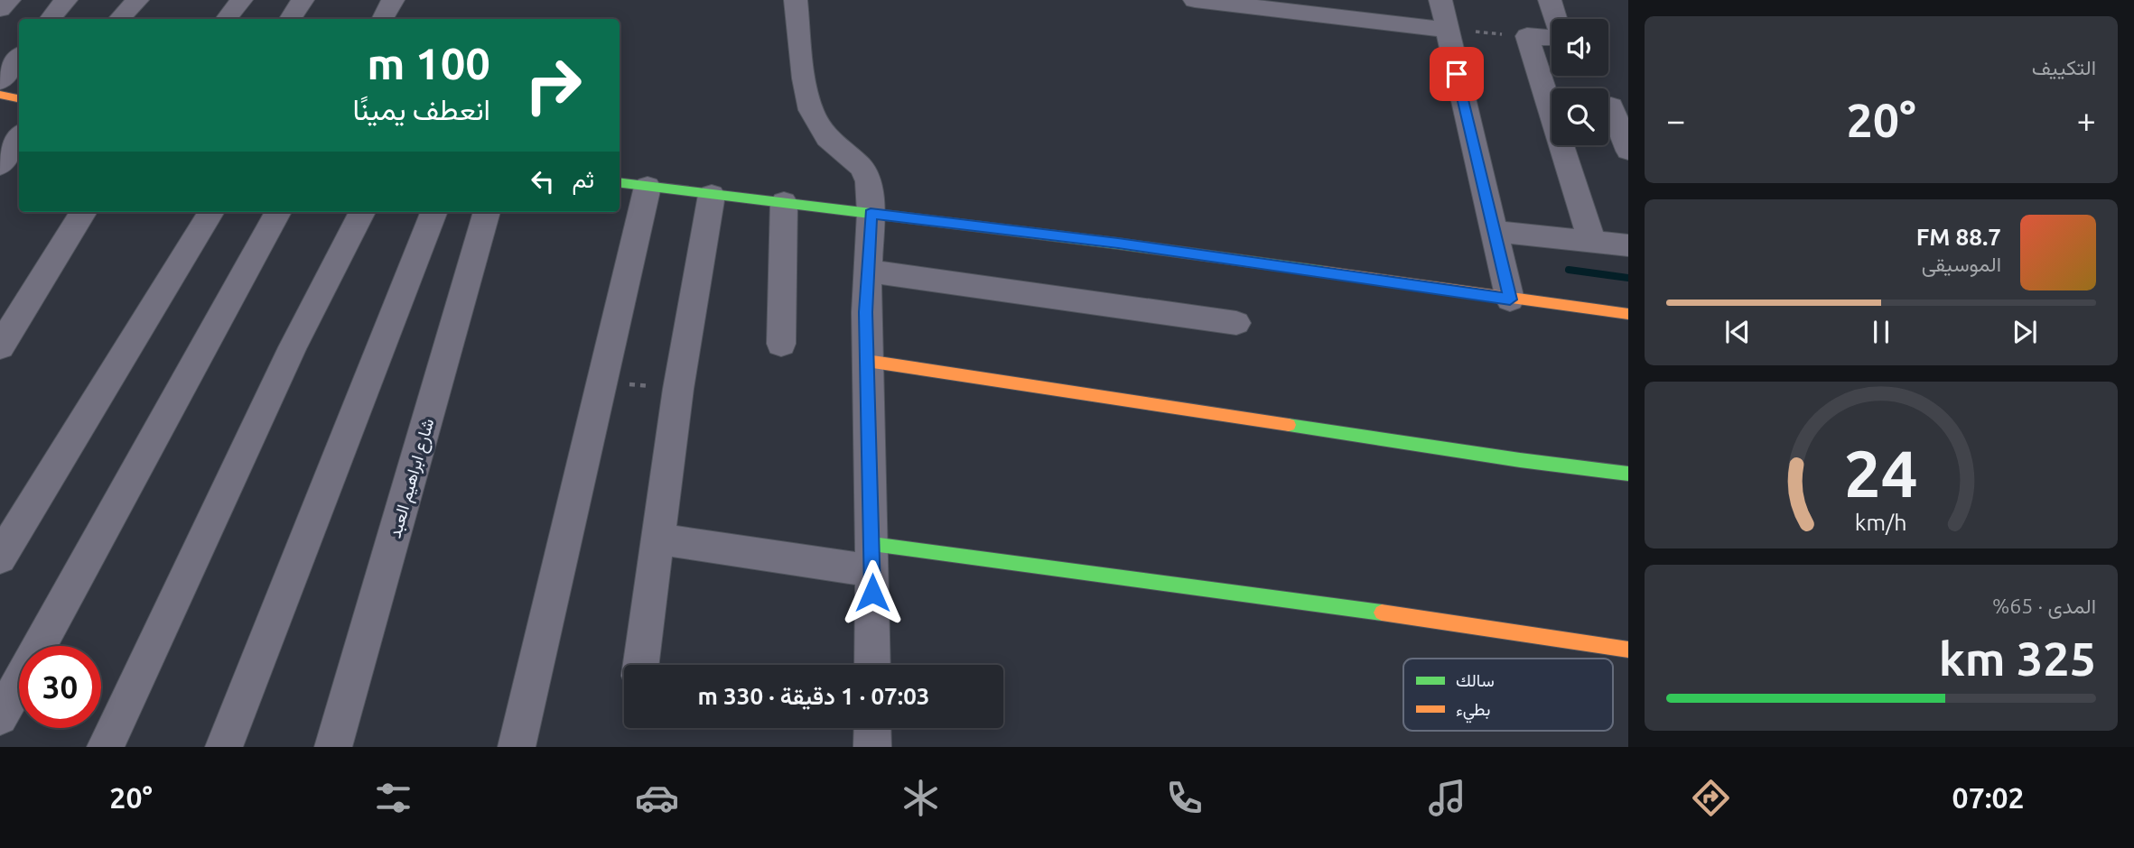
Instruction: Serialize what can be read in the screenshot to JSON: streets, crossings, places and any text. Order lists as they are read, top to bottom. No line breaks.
{"streets":{"street":["شارع ابراهيم العبد"]},"legend":["سالك","بطيء"],"page":{"tile":["التكييف",["المدى · 65%","325 km"]],"turn":["100 m","انعطف يمينًا"],"heat":["−","20°","+"],"then":"ثم","song":["88.7 FM","الموسيقى"],"limit":"30","trip":"07:03 · 1 دقيقة · 330 m","tabs":["07:02","20°"],"gauge":["24","km/h"]}}
